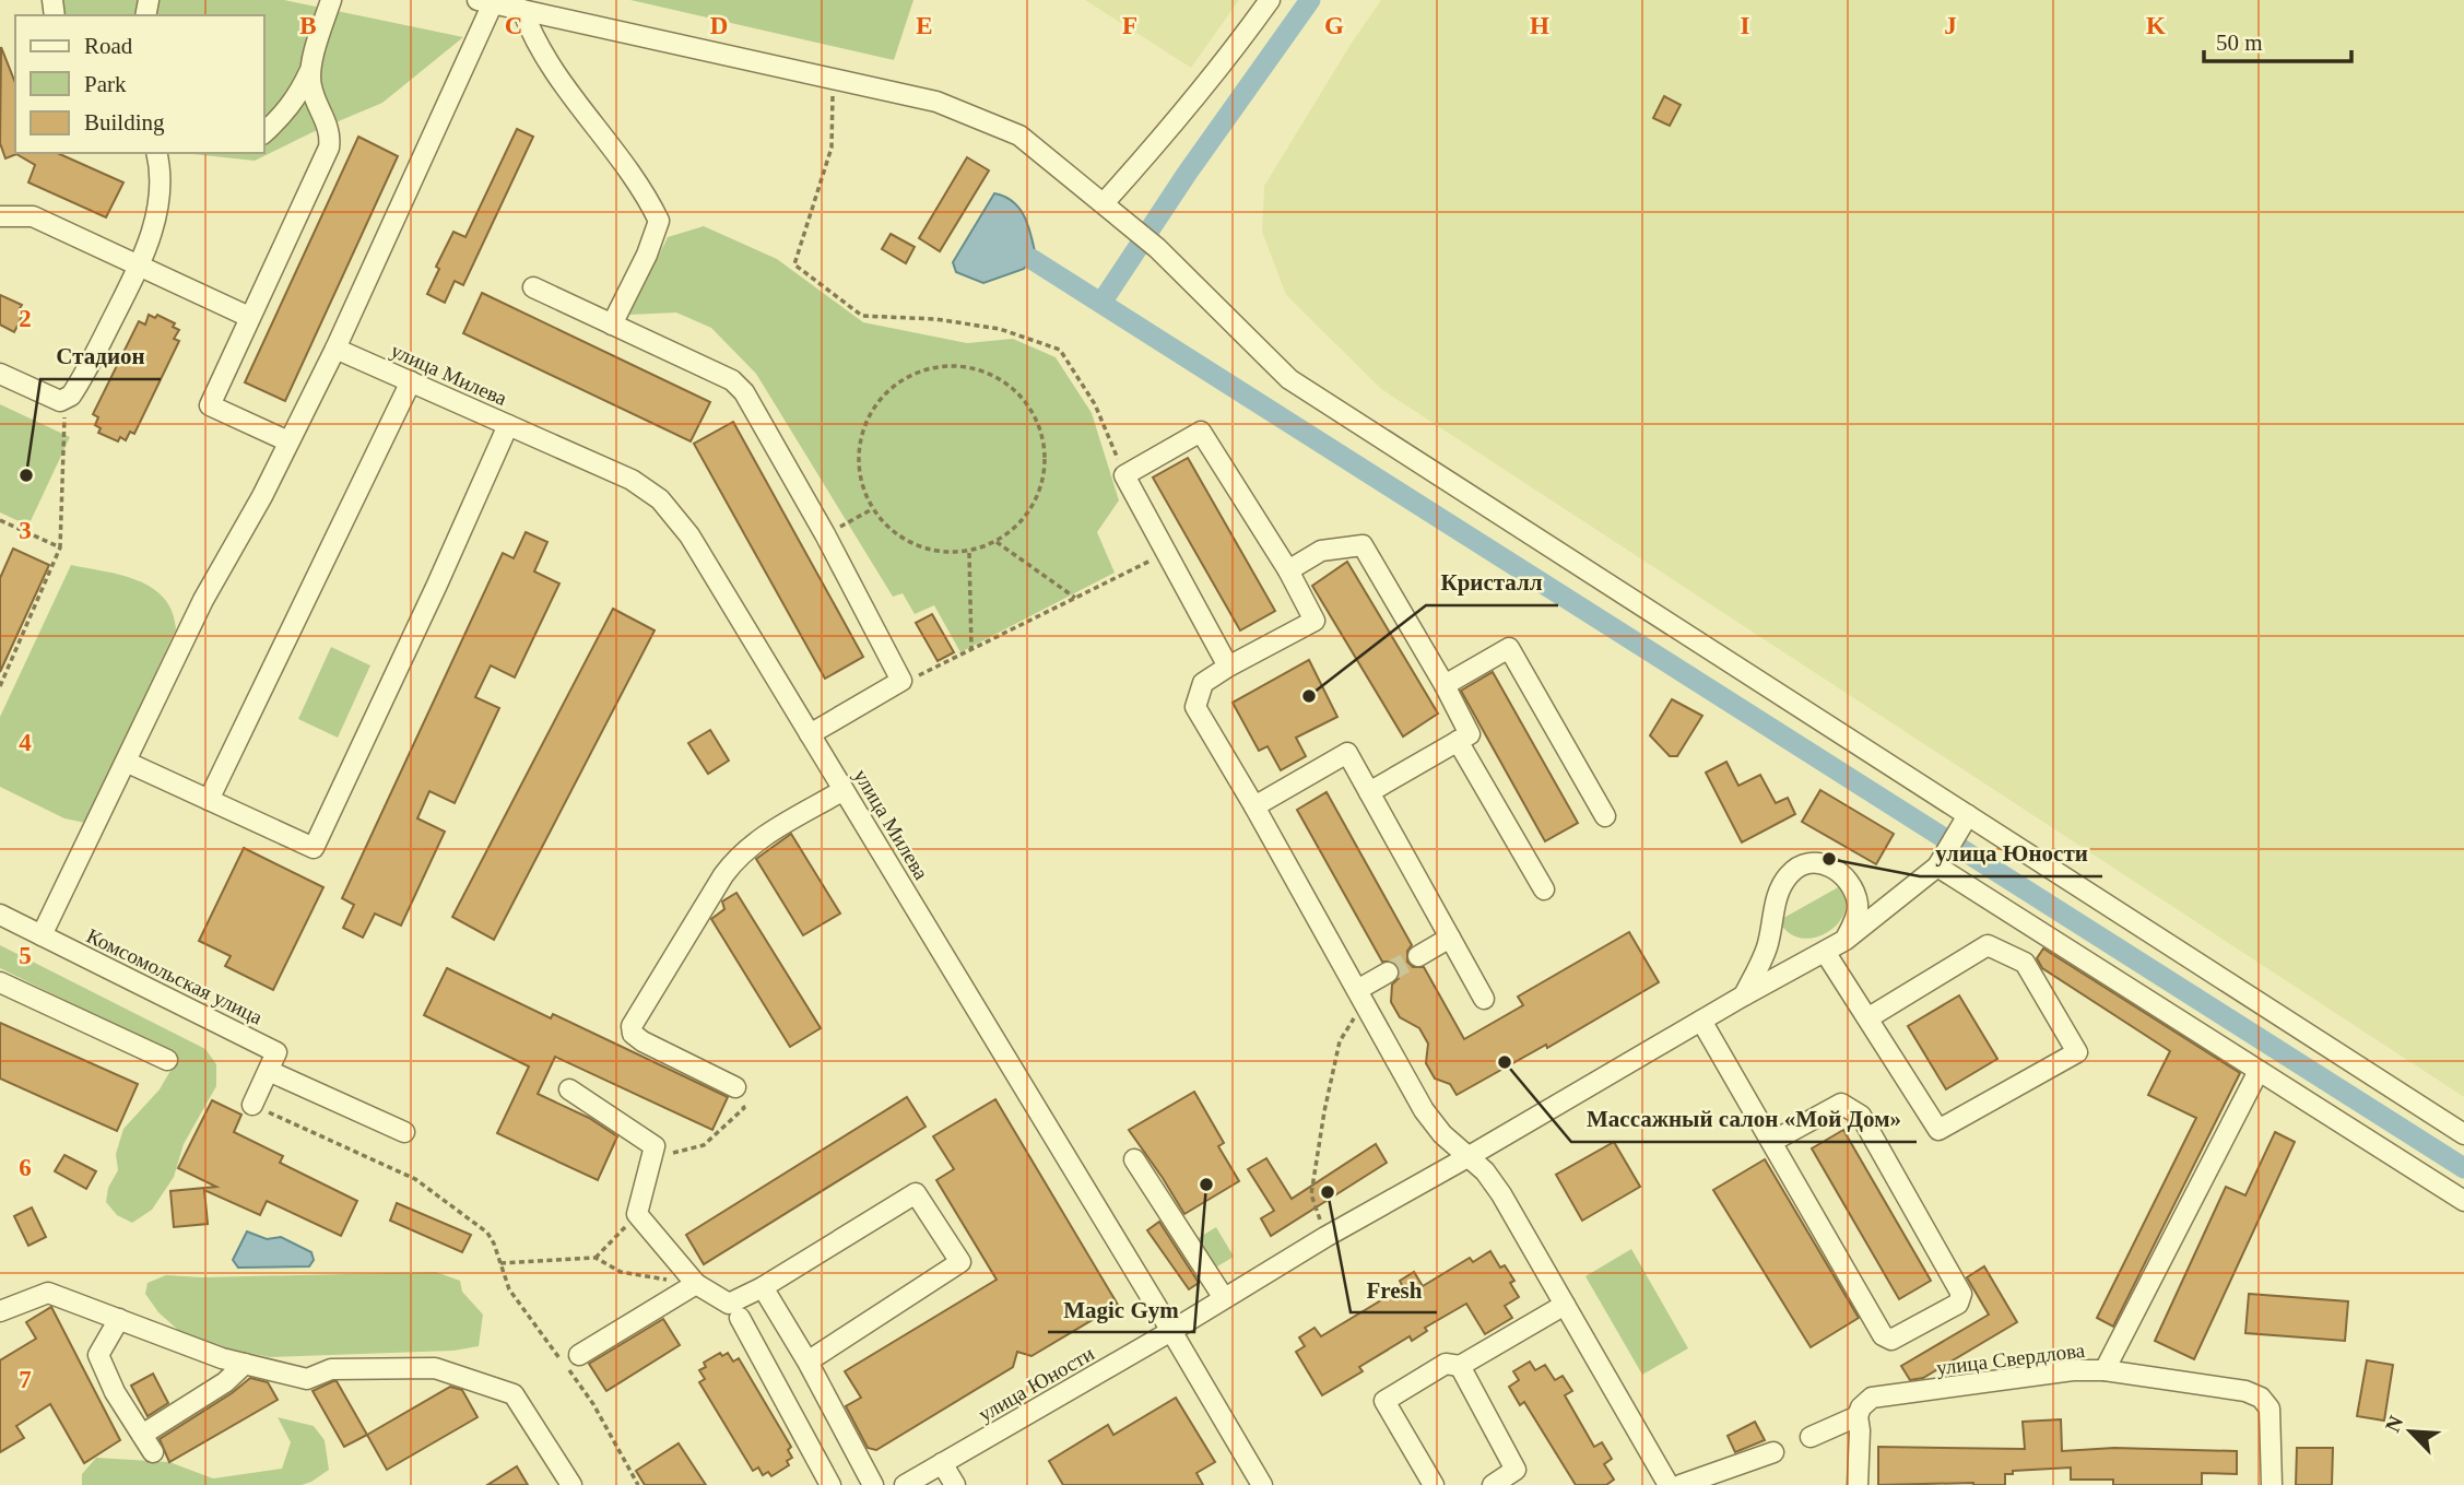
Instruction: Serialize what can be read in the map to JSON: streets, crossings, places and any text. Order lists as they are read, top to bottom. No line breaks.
{"streets":{"street":["улица Милева","Комсомольская улица","улица Свердлова","улица Юности"]},"crossings":[["улица Милева","улица Юности"]],"places":["Стадион","Кристалл","улица Юности","Массажный салон «Мой Дом»","Magic Gym","Fresh"],"legend":["Road","Park","Building"],"scale_bar":"50 m","north":"top left","grid":{"columns":["B","C","D","E","F","G","H","I","J","K"],"rows":["2","3","4","5","6","7"]}}
